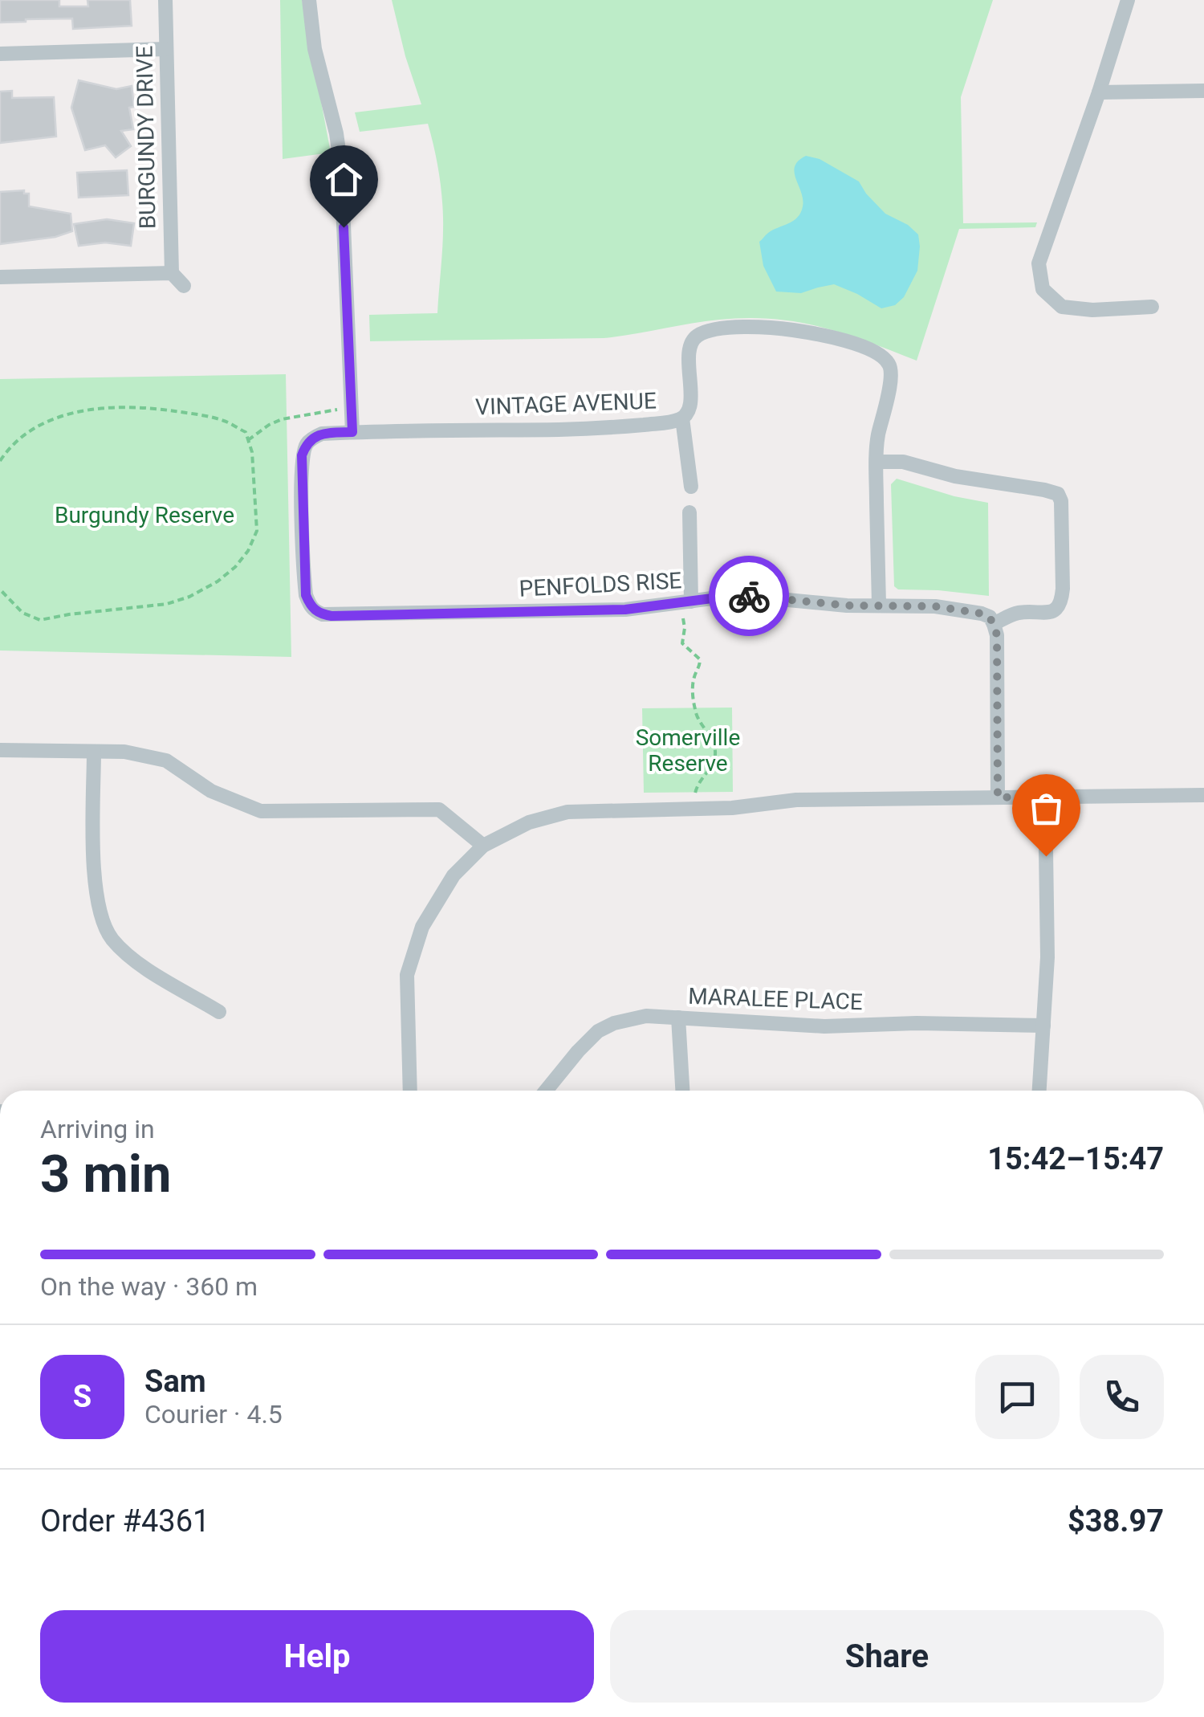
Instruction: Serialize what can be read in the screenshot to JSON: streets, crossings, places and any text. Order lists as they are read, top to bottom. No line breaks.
{"streets":{"street":["BURGUNDY DRIVE","VINTAGE AVENUE","PENFOLDS RISE","MARALEE PLACE"]},"crossings":[["VINTAGE AVENUE","PENFOLDS RISE"]],"parks":["Burgundy Reserve","Somerville Reserve"],"page":{"heading":["3 min","Arriving in","15:42–15:47"],"panel":["Sam","Courier · 4.5","Order #4361","$38.97"],"bar":"On the way · 360 m","round":"S","buttons":["Help","Share"]}}
